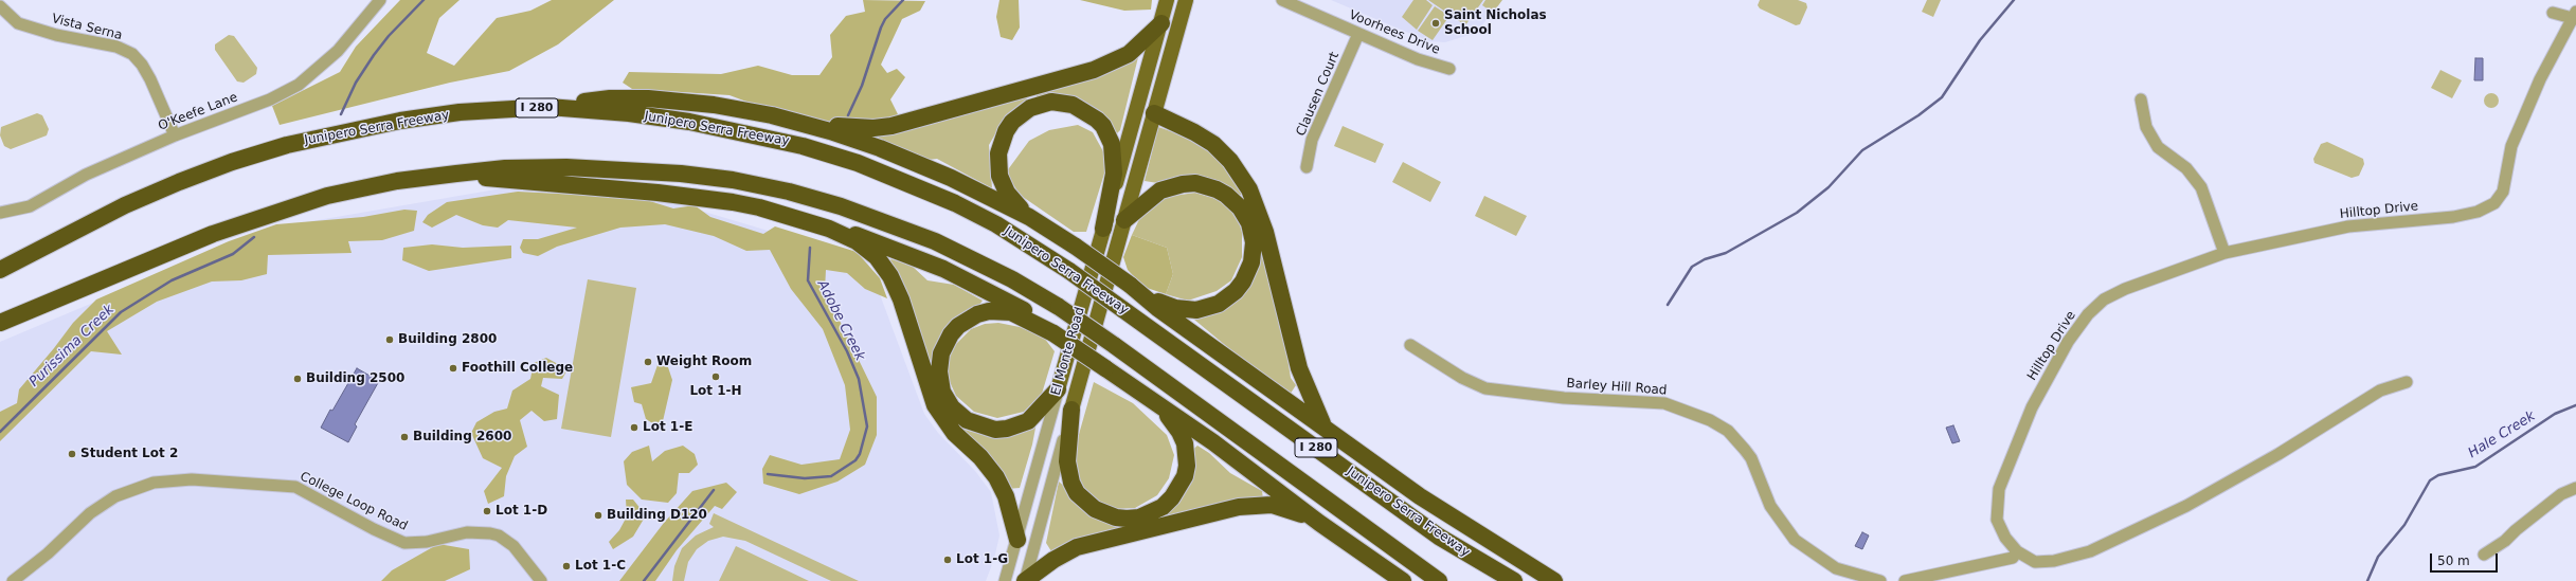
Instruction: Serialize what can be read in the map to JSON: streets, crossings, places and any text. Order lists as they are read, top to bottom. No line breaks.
{"streets":{"highway":["I 280","Junipero Serra Freeway"],"main road":["El Monte Road"],"street":["Vista Serna","Voorhees Drive","Clausen Court","O'Keefe Lane","Hilltop Drive","Barley Hill Road","College Loop Road"]},"crossings":[["Vista Serna","O'Keefe Lane"],["Voorhees Drive","Clausen Court"]],"water":["Adobe Creek","Purissima Creek","Hale Creek"],"places":["Saint Nicholas School","Building 2800","Weight Room","Foothill College","Lot 1-H","Building 2500","Lot 1-E","Building 2600","Student Lot 2","Lot 1-D","Building D120","Lot 1-G","Lot 1-C"],"scale_bar":"50 m"}
